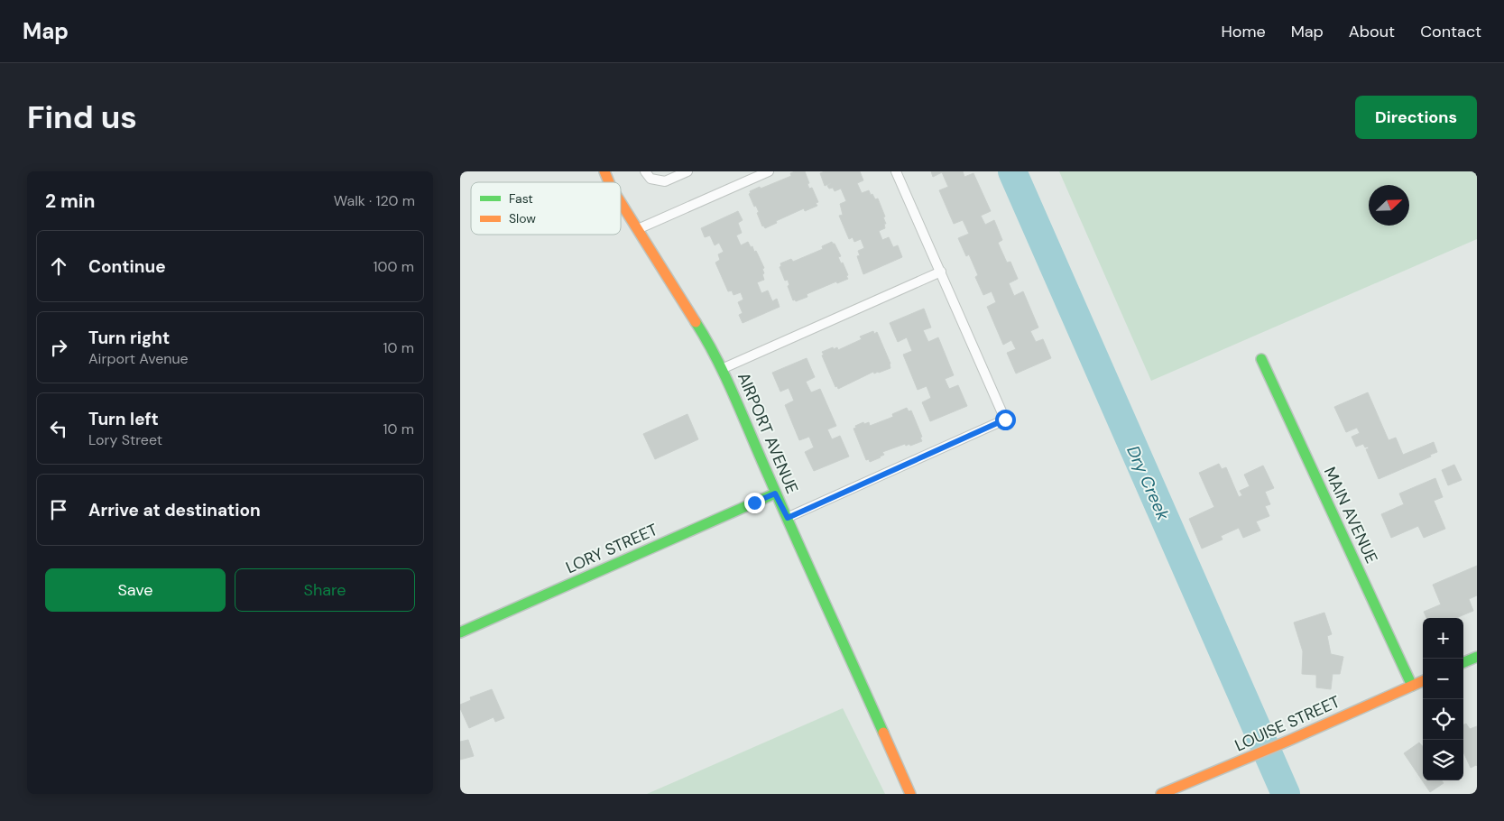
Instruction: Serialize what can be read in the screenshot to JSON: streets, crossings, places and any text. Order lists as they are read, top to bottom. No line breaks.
{"streets":{"street":["AIRPORT AVENUE","MAIN AVENUE","LORY STREET","LOUISE STREET"]},"crossings":[["AIRPORT AVENUE","LORY STREET"],["MAIN AVENUE","LOUISE STREET"]],"water":["Dry Creek"],"legend":["Fast","Slow"],"north":"top right","page":{"header":"Map","nav":["Home","Map","About","Contact"],"buttons":["Directions",["Save","Share"]],"title":"Find us","heading":["2 min","Walk · 120 m"],"list":[["Continue","100 m"],["Turn right","Airport Avenue","10 m"],["Turn left","Lory Street","10 m"],"Arrive at destination"],"map_buttons":["+","−"]}}
